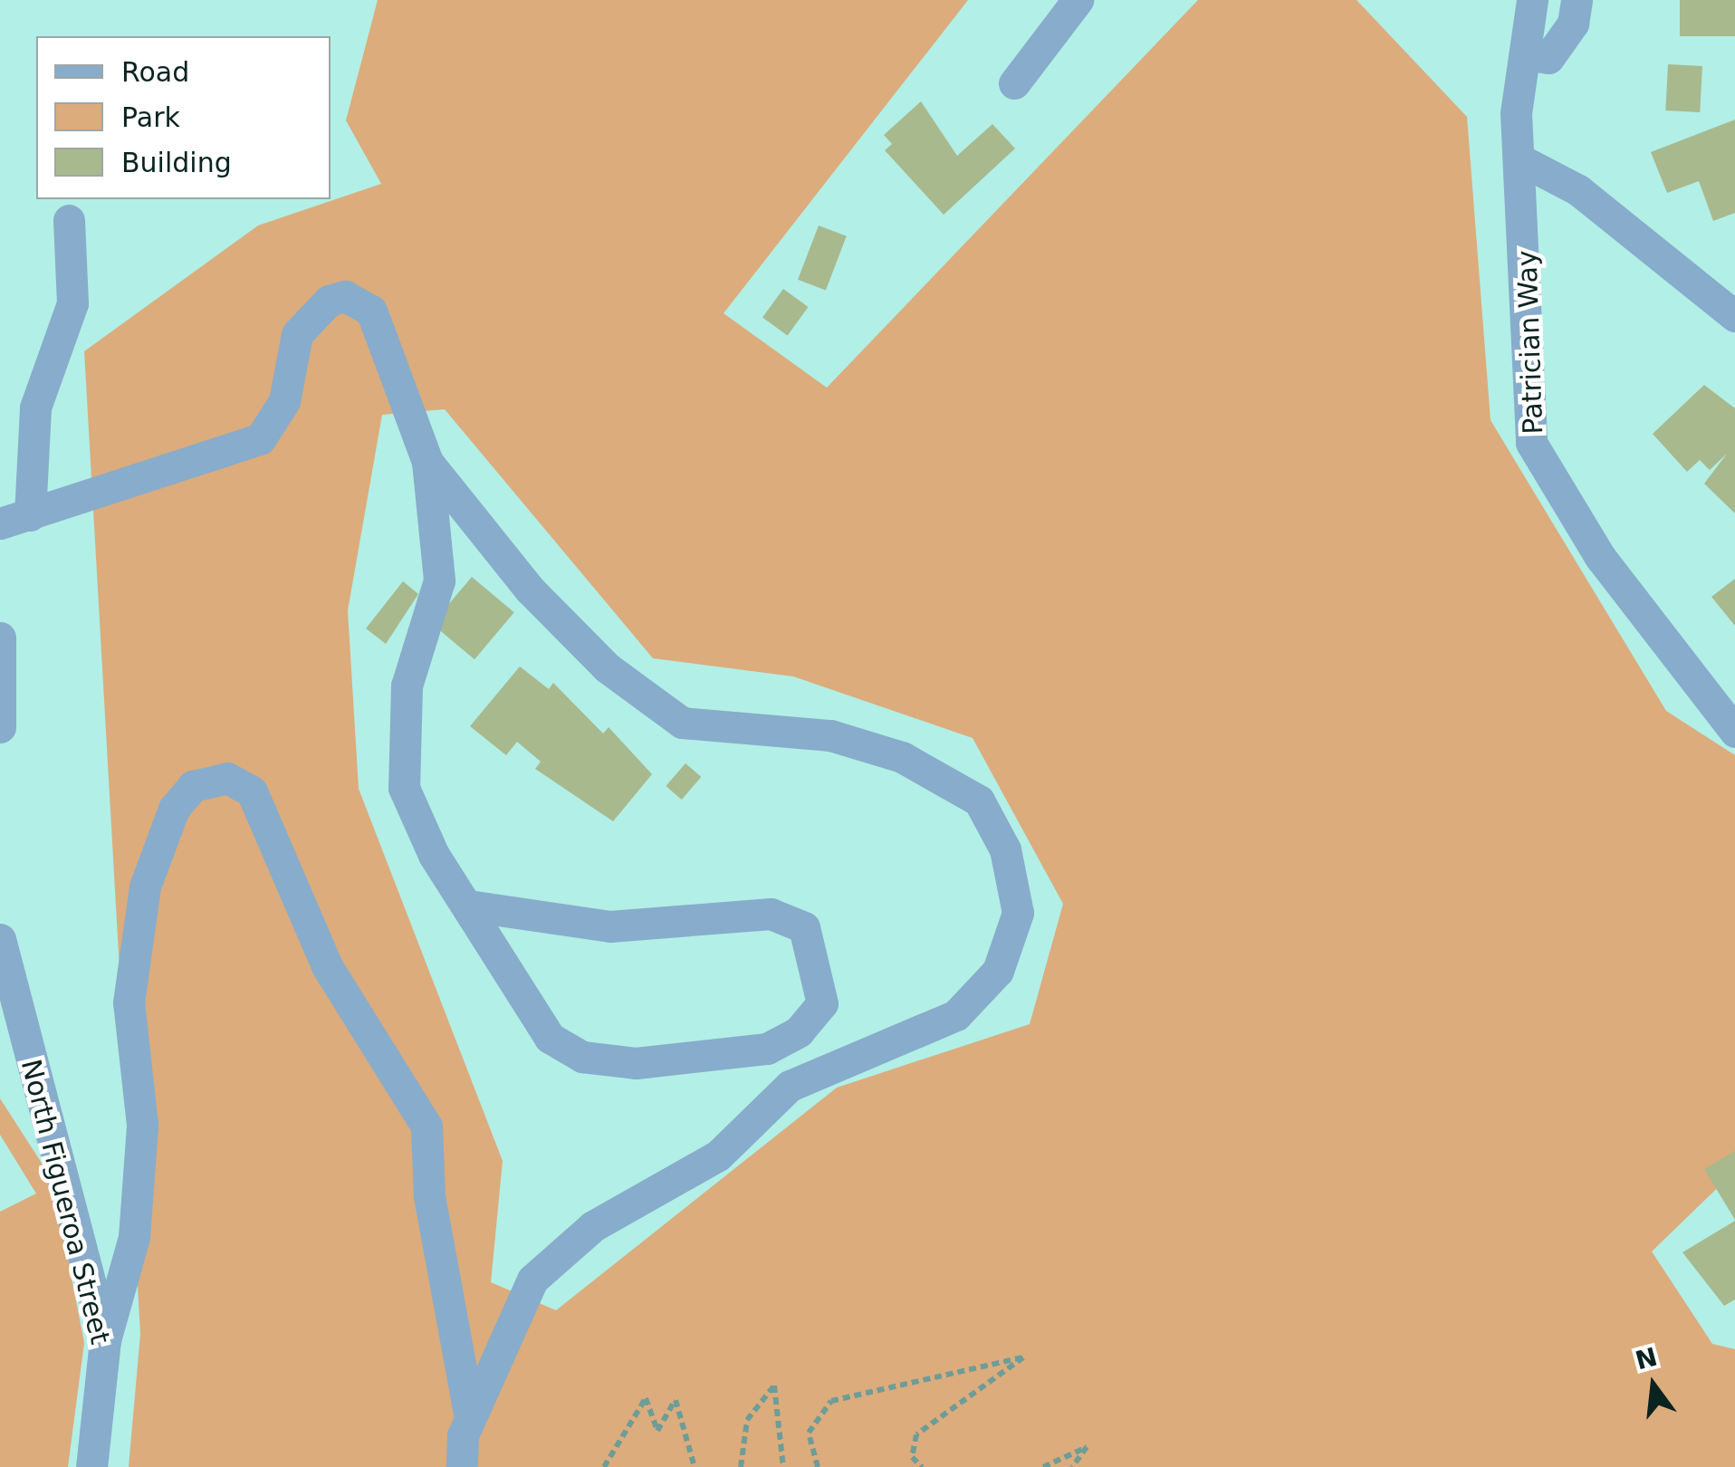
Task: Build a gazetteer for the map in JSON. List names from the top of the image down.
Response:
{
  "streets": {
    "street": ["Patrician Way", "North Figueroa Street"]
  },
  "legend": ["Road", "Park", "Building"],
  "north": "top"
}
